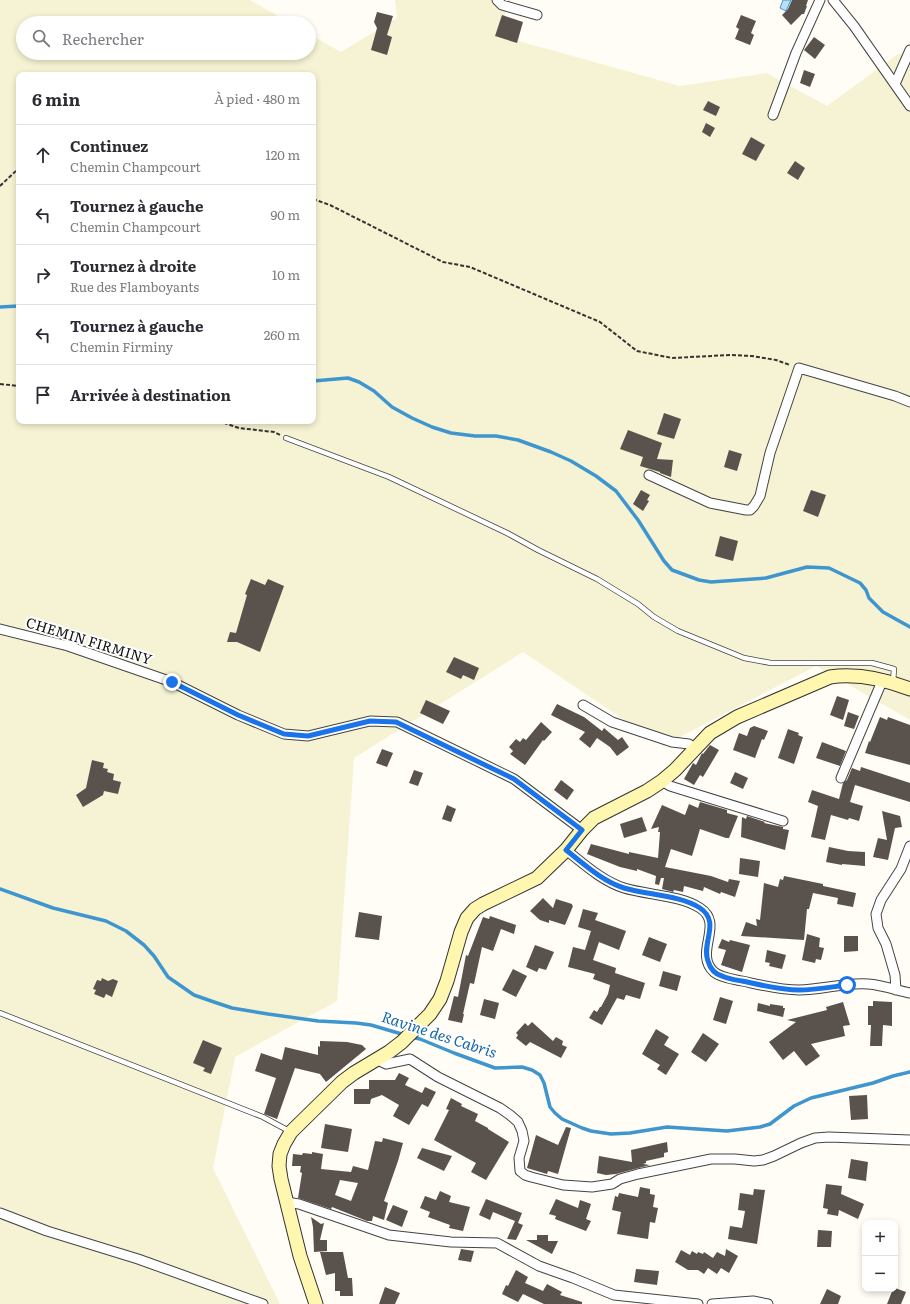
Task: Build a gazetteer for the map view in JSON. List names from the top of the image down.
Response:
{
  "streets": {
    "street": ["CHEMIN FIRMINY"]
  },
  "water": ["Ravine des Cabris"],
  "page": {
    "search": "Rechercher",
    "heading": ["6 min", "À pied · 480 m"],
    "list": [
      ["Continuez", "Chemin Champcourt", "120 m"],
      ["Tournez à gauche", "Chemin Champcourt", "90 m"],
      ["Tournez à droite", "Rue des Flamboyants", "10 m"],
      ["Tournez à gauche", "Chemin Firminy", "260 m"],
      "Arrivée à destination"
    ],
    "map_buttons": ["+", "−"]
  }
}
